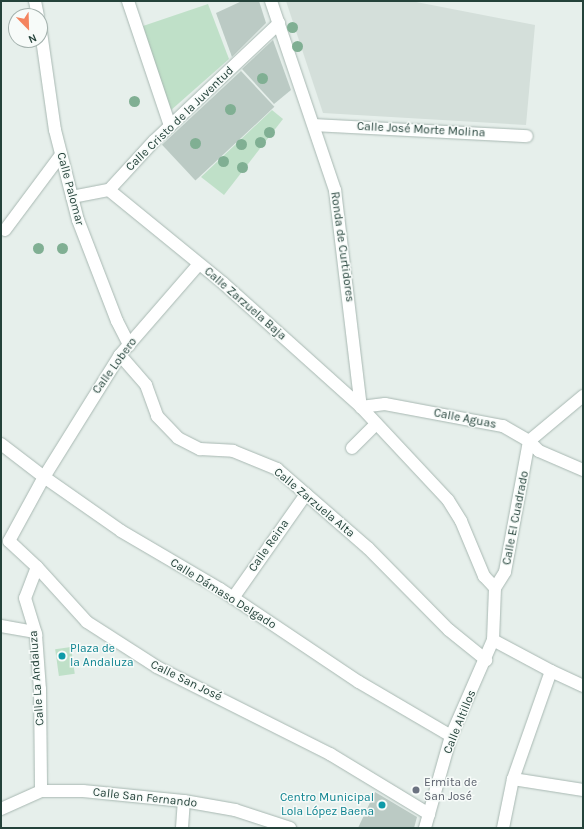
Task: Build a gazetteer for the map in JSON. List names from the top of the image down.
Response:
{
  "streets": {
    "street": [
      "Calle Cristo de la Juventud",
      "Calle José Morte Molina",
      "Calle Palomar",
      "Ronda de Curtidores",
      "Calle Zarzuela Baja",
      "Calle Lobero",
      "Calle Aguas",
      "Calle Zarzuela Alta",
      "Calle El Cuadrado",
      "Calle Reina",
      "Calle Dámaso Delgado",
      "Calle La Andaluza",
      "Calle San José",
      "Calle Altillos",
      "Calle San Fernando"
    ]
  },
  "crossings": [
    ["Calle Cristo de la Juventud", "Ronda de Curtidores"],
    ["Calle Cristo de la Juventud", "Calle Zarzuela Baja"],
    ["Calle José Morte Molina", "Ronda de Curtidores"],
    ["Calle Palomar", "Calle Lobero"],
    ["Ronda de Curtidores", "Calle Zarzuela Baja"],
    ["Ronda de Curtidores", "Calle Aguas"],
    ["Calle Zarzuela Baja", "Calle Lobero"],
    ["Calle Zarzuela Baja", "Calle Aguas"],
    ["Calle Zarzuela Baja", "Calle El Cuadrado"],
    ["Calle Lobero", "Calle Zarzuela Alta"],
    ["Calle Lobero", "Calle Dámaso Delgado"],
    ["Calle Lobero", "Calle San José"],
    ["Calle Aguas", "Calle El Cuadrado"],
    ["Calle Zarzuela Alta", "Calle Reina"],
    ["Calle Zarzuela Alta", "Calle Altillos"],
    ["Calle El Cuadrado", "Calle Altillos"],
    ["Calle Reina", "Calle Dámaso Delgado"],
    ["Calle Dámaso Delgado", "Calle San José"],
    ["Calle Dámaso Delgado", "Calle Altillos"],
    ["Calle La Andaluza", "Calle San José"],
    ["Calle La Andaluza", "Calle San Fernando"],
    ["Calle San José", "Calle Altillos"]
  ],
  "places": ["Plaza de la Andaluza", "Ermita de San José", "Centro Municipal Lola López Baena"],
  "north": "bottom right"
}
